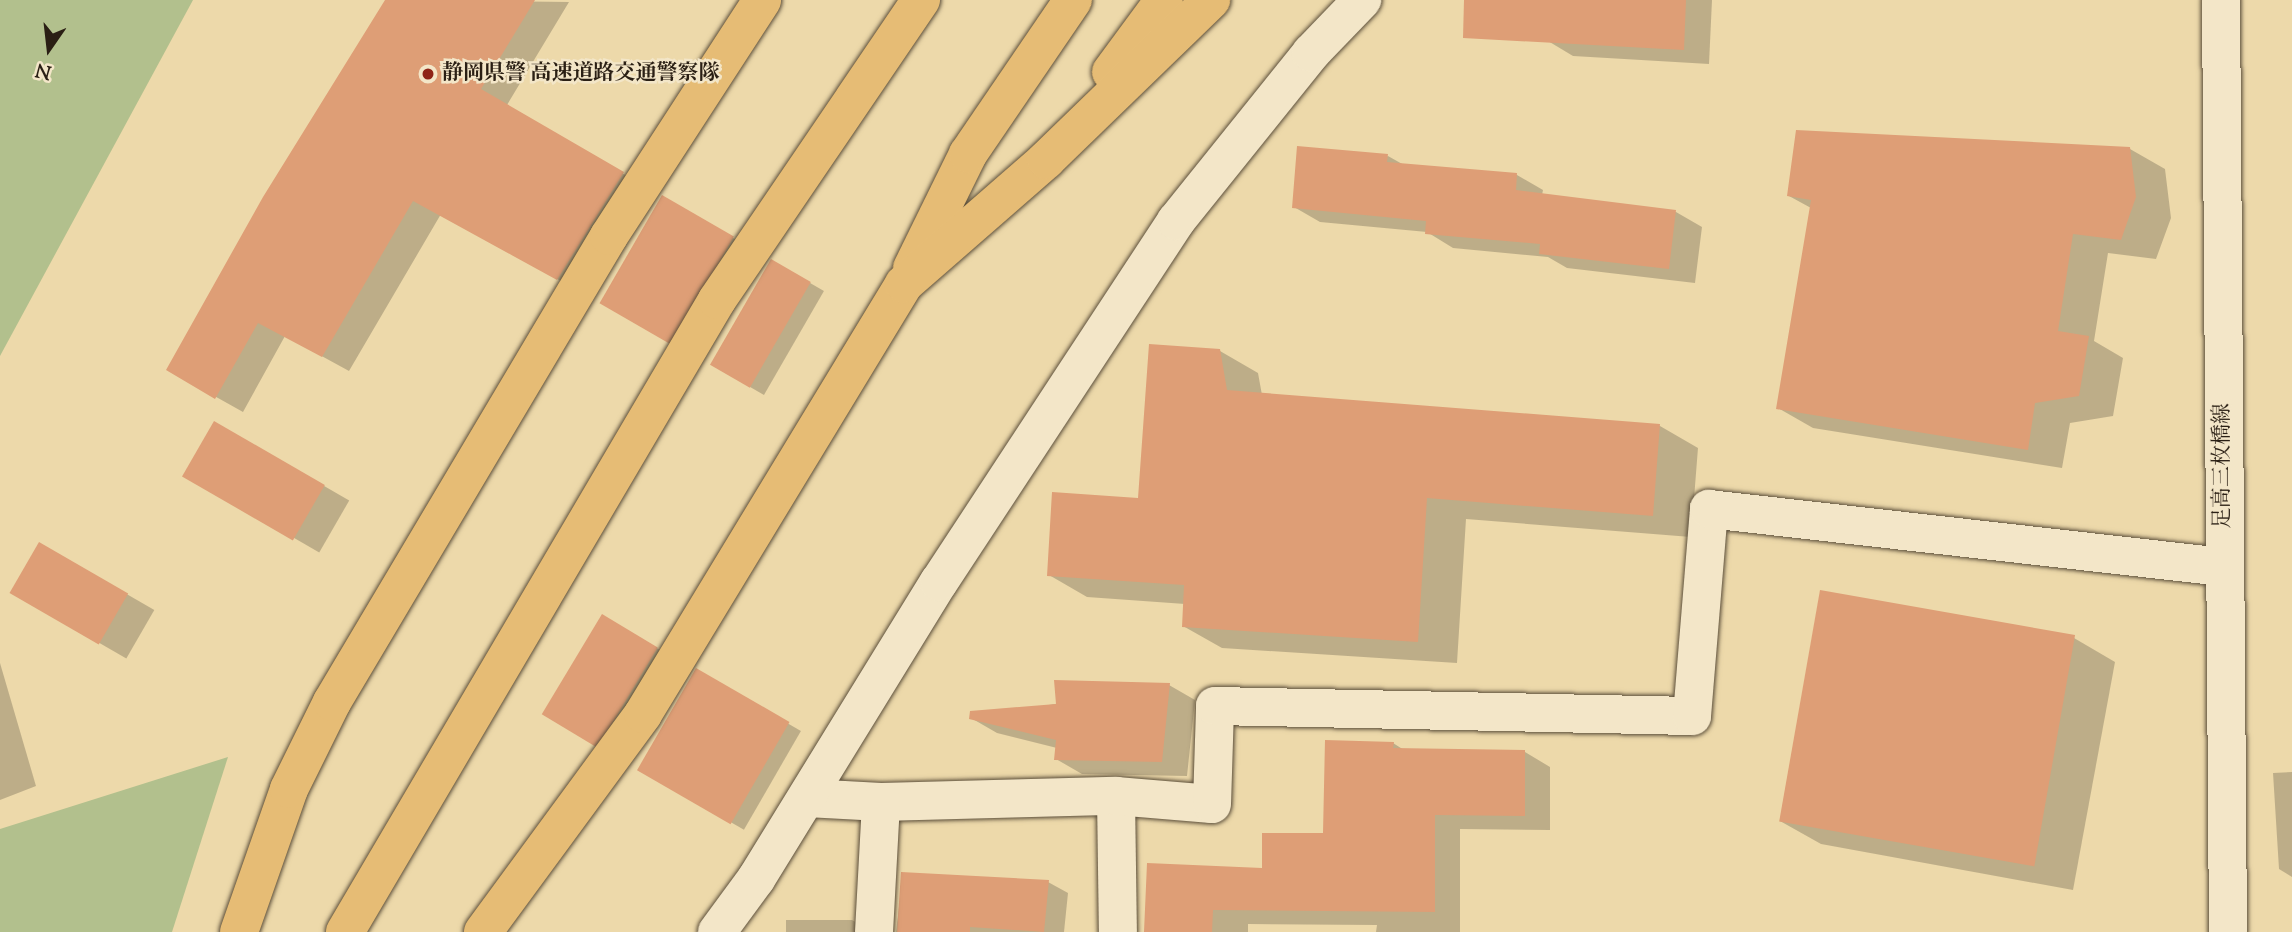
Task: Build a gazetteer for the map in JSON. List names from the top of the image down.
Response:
{
  "streets": {
    "street": ["足高三枚橋線"]
  },
  "places": ["静岡県警 高速道路交通警察隊"],
  "north": "bottom"
}
